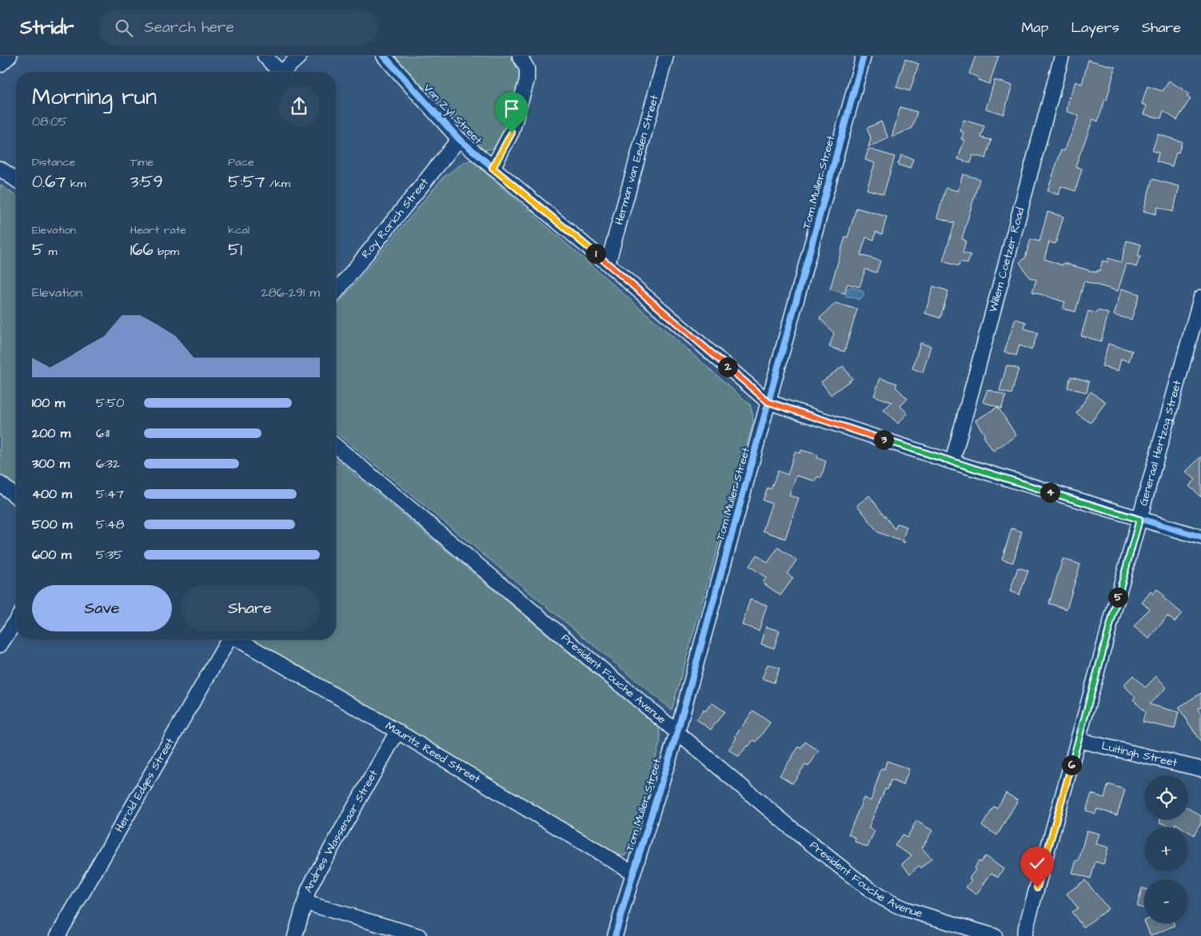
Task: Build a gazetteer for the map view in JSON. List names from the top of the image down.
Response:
{
  "streets": {
    "street": [
      "Van Zyl Street",
      "Herman van Eeden Street",
      "Tom Muller Street",
      "Roy Rorich Street",
      "Willem Coetzer Road",
      "Generaal Hertzog Street",
      "President Fouche Avenue",
      "Mauritz Reed Street",
      "Luitingh Street",
      "Herold Edges Street",
      "Andries Wassenaar Street"
    ]
  },
  "crossings": [
    ["Van Zyl Street", "Herman van Eeden Street"],
    ["Van Zyl Street", "Tom Muller Street"],
    ["Van Zyl Street", "Roy Rorich Street"],
    ["Van Zyl Street", "Willem Coetzer Road"],
    ["Van Zyl Street", "Generaal Hertzog Street"],
    ["Tom Muller Street", "President Fouche Avenue"],
    ["Tom Muller Street", "Mauritz Reed Street"],
    ["Generaal Hertzog Street", "Luitingh Street"],
    ["Mauritz Reed Street", "Andries Wassenaar Street"]
  ],
  "page": {
    "header": "Stridr",
    "search": "Search here",
    "nav": ["Map", "Layers", "Share"],
    "heading": ["Morning run", "08:05"],
    "stats": [
      ["Distance", "0.67 km"],
      ["Time", "3:59"],
      ["Pace", "5:57 /km"],
      ["Elevation", "5 m"],
      ["Heart rate", "166 bpm"],
      ["kcal", "51"]
    ],
    "pins": [
      "1",
      "2",
      "3",
      "4",
      "5",
      "6"
    ],
    "chart": ["Elevation", "286–291 m"],
    "list": [
      {
        "name": "100 m",
        "note": "5:50"
      },
      {
        "name": "200 m",
        "note": "6:11"
      },
      {
        "name": "300 m",
        "note": "6:32"
      },
      {
        "name": "400 m",
        "note": "5:47"
      },
      {
        "name": "500 m",
        "note": "5:48"
      },
      {
        "name": "600 m",
        "note": "5:35"
      }
    ],
    "buttons": ["Save", "Share"],
    "map_buttons": ["+", "−"]
  }
}
